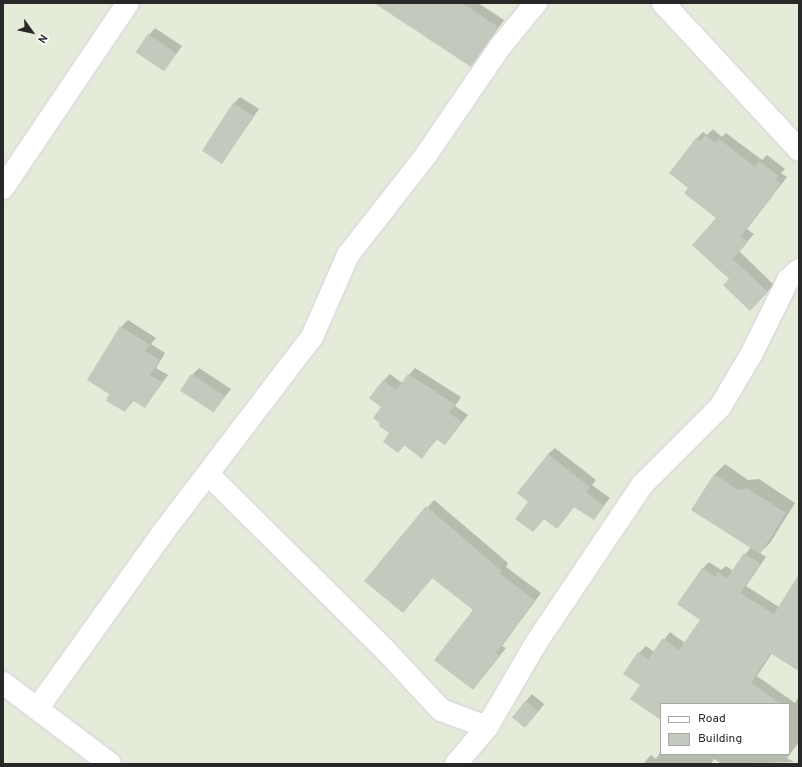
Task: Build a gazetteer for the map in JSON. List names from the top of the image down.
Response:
{
  "legend": ["Road", "Building"],
  "north": "bottom right"
}
